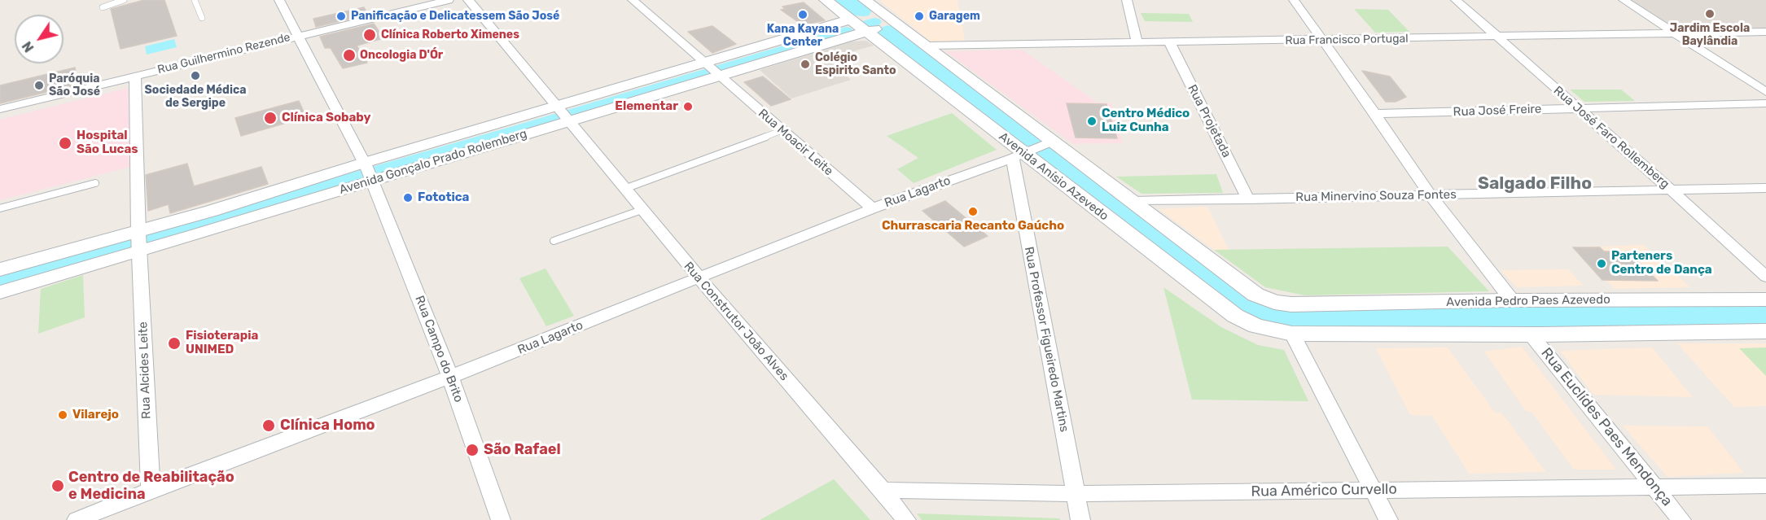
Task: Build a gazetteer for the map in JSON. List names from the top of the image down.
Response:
{
  "streets": {
    "street": [
      "Rua Francisco Portugal",
      "Rua Guilhermino Rezende",
      "Rua José Freire",
      "Rua Projetada",
      "Rua José Faro Rollemberg",
      "Rua Moacir Leite",
      "Avenida Gonçalo Prado Rolemberg",
      "Avenida Anísio Azevedo",
      "Rua Lagarto",
      "Rua Minervino Souza Fontes",
      "Avenida Pedro Paes Azevedo",
      "Rua Construtor João Alves",
      "Rua Professor Figueiredo Martins",
      "Rua Campo do Brito",
      "Rua Alcides Leite",
      "Rua Euclídes Paes Mendonça",
      "Rua Américo Curvello"
    ]
  },
  "crossings": [
    ["Rua Francisco Portugal", "Rua Projetada"],
    ["Rua Francisco Portugal", "Rua José Faro Rollemberg"],
    ["Rua Francisco Portugal", "Avenida Anísio Azevedo"],
    ["Rua Guilhermino Rezende", "Rua Campo do Brito"],
    ["Rua Guilhermino Rezende", "Rua Alcides Leite"],
    ["Rua José Freire", "Rua José Faro Rollemberg"],
    ["Rua Projetada", "Rua Minervino Souza Fontes"],
    ["Rua José Faro Rollemberg", "Rua Minervino Souza Fontes"],
    ["Rua Moacir Leite", "Avenida Gonçalo Prado Rolemberg"],
    ["Rua Moacir Leite", "Rua Lagarto"],
    ["Avenida Gonçalo Prado Rolemberg", "Avenida Anísio Azevedo"],
    ["Avenida Gonçalo Prado Rolemberg", "Rua Construtor João Alves"],
    ["Avenida Gonçalo Prado Rolemberg", "Rua Campo do Brito"],
    ["Avenida Gonçalo Prado Rolemberg", "Rua Alcides Leite"],
    ["Avenida Anísio Azevedo", "Rua Lagarto"],
    ["Avenida Anísio Azevedo", "Rua Minervino Souza Fontes"],
    ["Avenida Anísio Azevedo", "Avenida Pedro Paes Azevedo"],
    ["Avenida Anísio Azevedo", "Rua Professor Figueiredo Martins"],
    ["Rua Lagarto", "Rua Construtor João Alves"],
    ["Rua Lagarto", "Rua Professor Figueiredo Martins"],
    ["Rua Lagarto", "Rua Campo do Brito"],
    ["Rua Lagarto", "Rua Alcides Leite"],
    ["Rua Construtor João Alves", "Rua Américo Curvello"],
    ["Rua Professor Figueiredo Martins", "Rua Américo Curvello"],
    ["Rua Euclídes Paes Mendonça", "Rua Américo Curvello"]
  ],
  "districts": ["Salgado Filho"],
  "places": [
    "Jardim Escola Baylândia",
    "Kana Kayana Center",
    "Panificação e Delicatessem São José",
    "Garagem",
    "Clínica Roberto Ximenes",
    "Oncologia D'Ór",
    "Colégio Espirito Santo",
    "Sociedade Médica de Sergipe",
    "Paróquia São José",
    "Elementar",
    "Clínica Sobaby",
    "Centro Médico Luiz Cunha",
    "Hospital São Lucas",
    "Fototica",
    "Churrascaria Recanto Gaúcho",
    "Parteners Centro de Dança",
    "Fisioterapia UNIMED",
    "Vilarejo",
    "Clínica Homo",
    "São Rafael",
    "Centro de Reabilitação e Medicina"
  ],
  "north": "bottom left"
}
